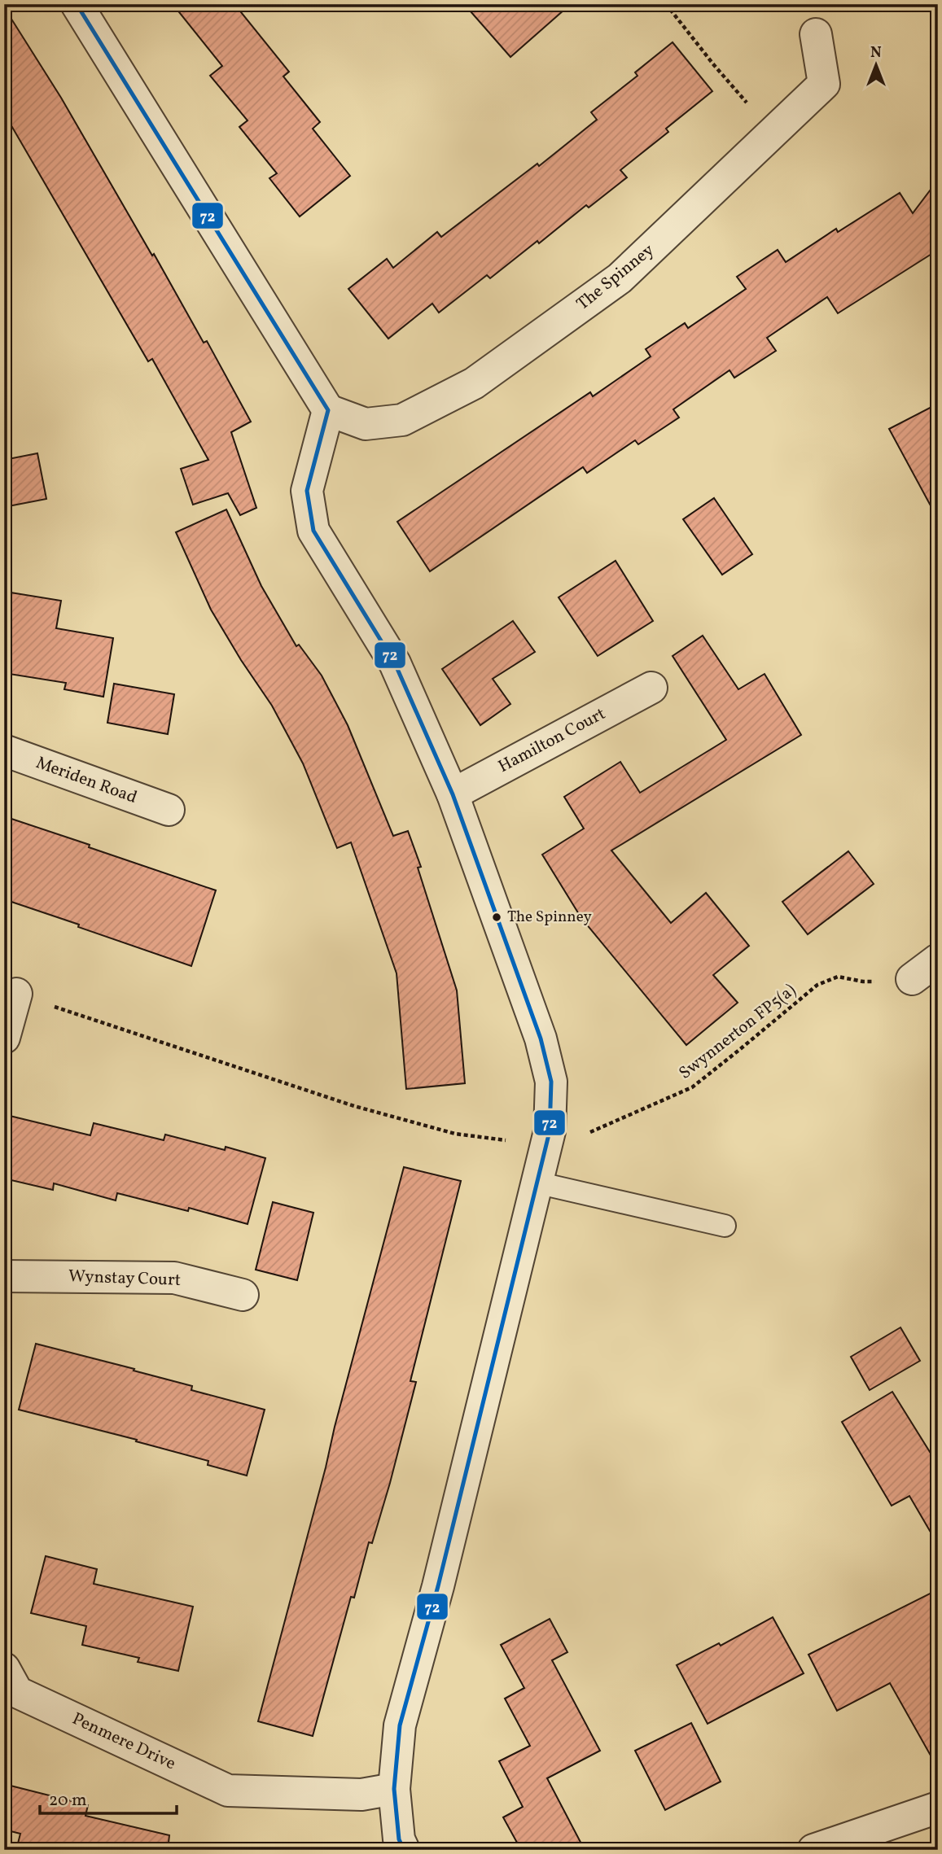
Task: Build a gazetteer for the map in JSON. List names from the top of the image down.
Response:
{
  "streets": {
    "street": [
      "The Spinney",
      "Hamilton Court",
      "Meriden Road",
      "Wynstay Court",
      "Penmere Drive"
    ],
    "path": ["Swynnerton FP5(a)"]
  },
  "places": ["The Spinney"],
  "lines": ["transit line 72"],
  "scale_bar": "20 m",
  "north": "top"
}
